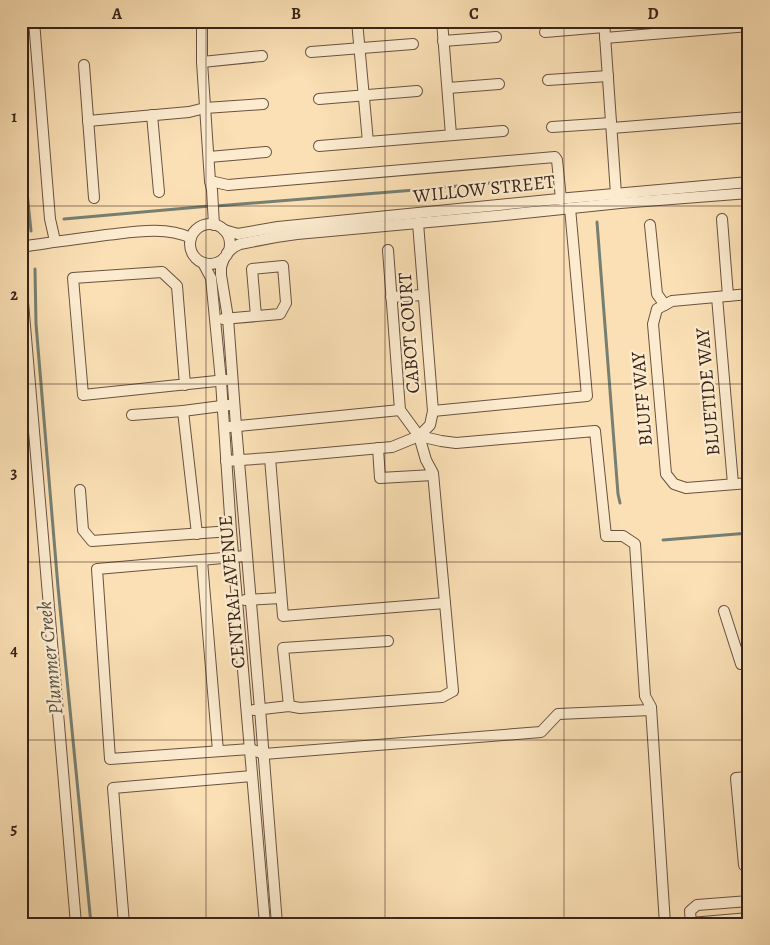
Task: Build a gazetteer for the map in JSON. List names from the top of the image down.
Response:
{
  "streets": {
    "street": [
      "WILLOW STREET",
      "CABOT COURT",
      "BLUETIDE WAY",
      "BLUFF WAY",
      "CENTRAL AVENUE"
    ]
  },
  "crossings": [
    ["WILLOW STREET", "CABOT COURT"],
    ["WILLOW STREET", "CENTRAL AVENUE"],
    ["BLUETIDE WAY", "BLUFF WAY"]
  ],
  "water": ["Plummer Creek"],
  "grid": {
    "columns": [
      "A",
      "B",
      "C",
      "D"
    ],
    "rows": [
      "1",
      "2",
      "3",
      "4",
      "5"
    ]
  }
}
